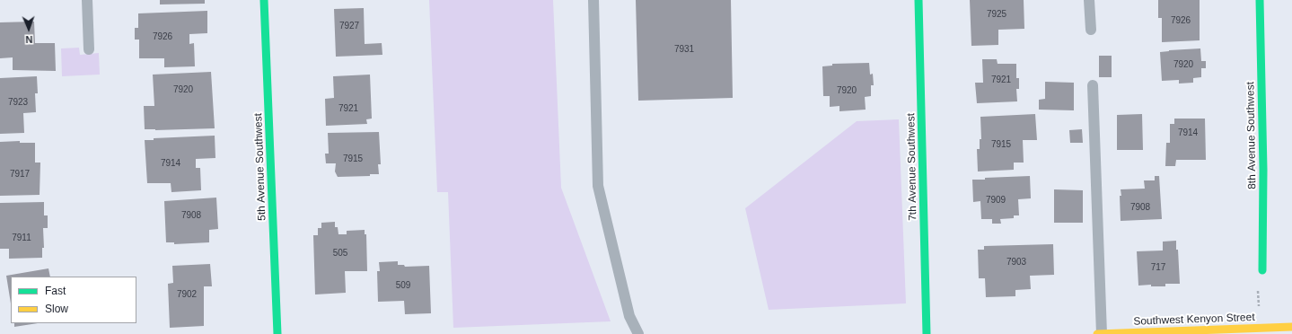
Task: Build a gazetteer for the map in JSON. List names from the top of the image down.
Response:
{
  "streets": {
    "street": [
      "8th Avenue Southwest",
      "5th Avenue Southwest",
      "7th Avenue Southwest",
      "Southwest Kenyon Street"
    ]
  },
  "house_numbers": [
    "7925",
    "7926",
    "7927",
    "7926",
    "7931",
    "7920",
    "7921",
    "7920",
    "7920",
    "7923",
    "7921",
    "7914",
    "7915",
    "7915",
    "7914",
    "7917",
    "7909",
    "7908",
    "7908",
    "7911",
    "505",
    "7903",
    "717",
    "509",
    "7902"
  ],
  "legend": ["Fast", "Slow"],
  "north": "bottom"
}
